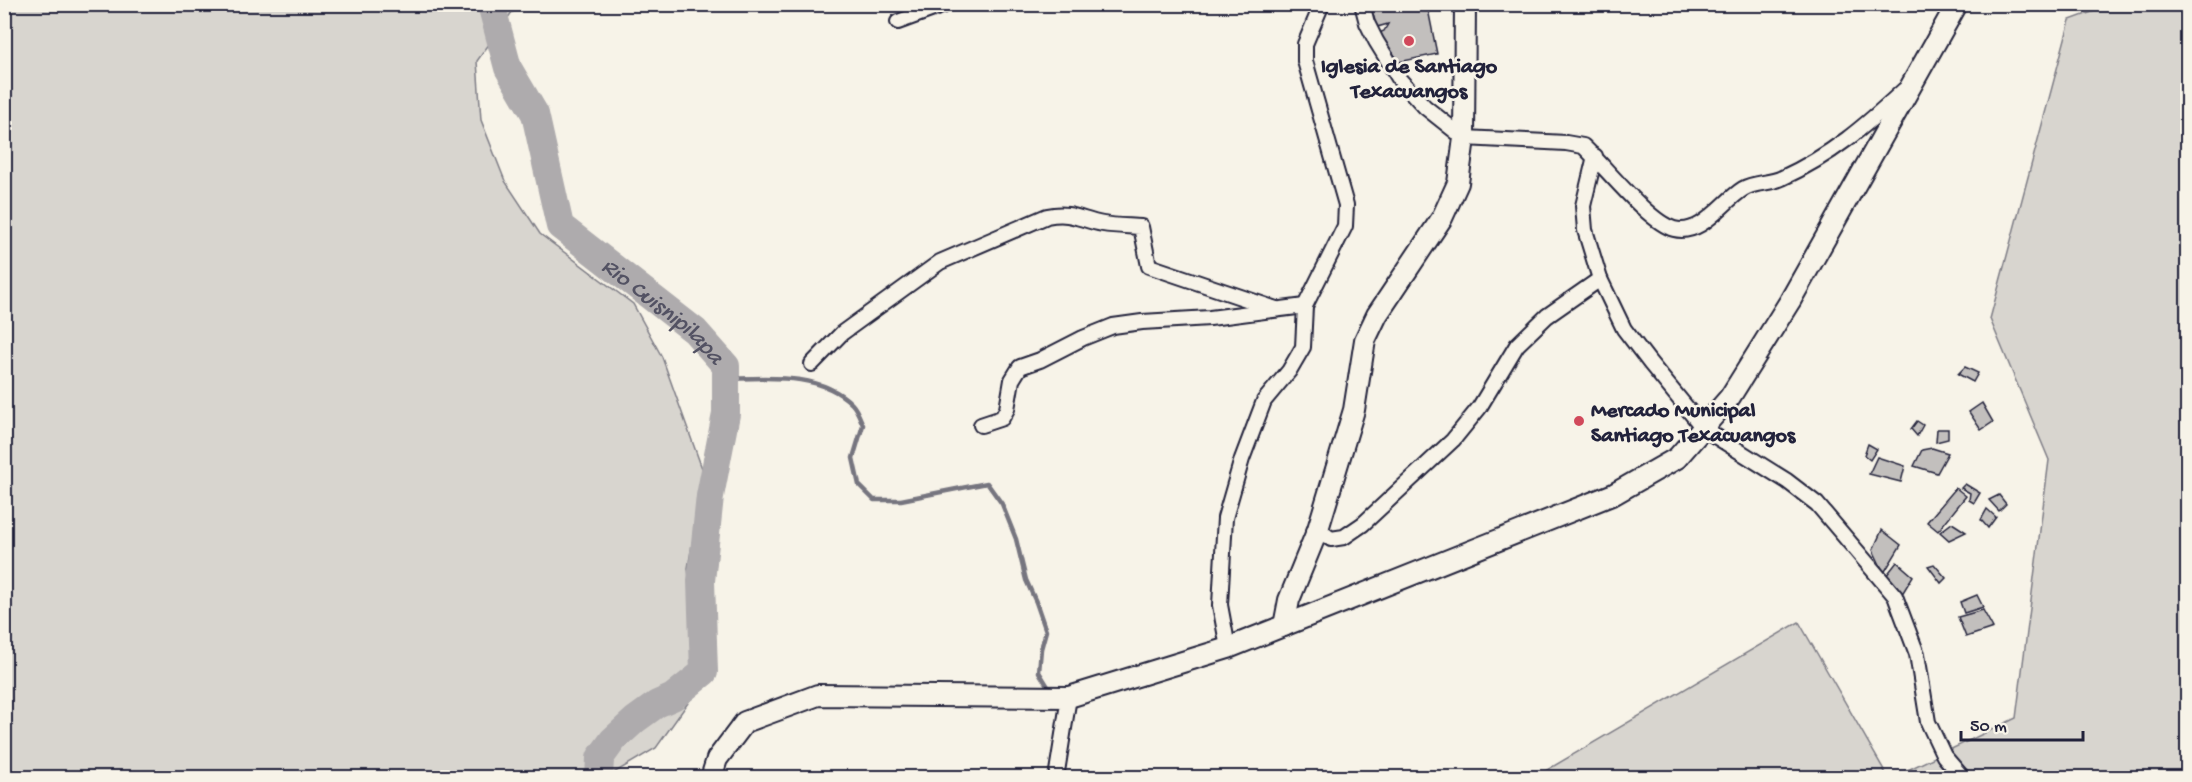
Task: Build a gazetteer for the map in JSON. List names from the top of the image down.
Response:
{
  "water": ["Rio Cuisnipilapa"],
  "places": ["Iglesia de Santiago Texacuangos", "Mercado Municipal Santiago Texacuangos"],
  "scale_bar": "50 m"
}
